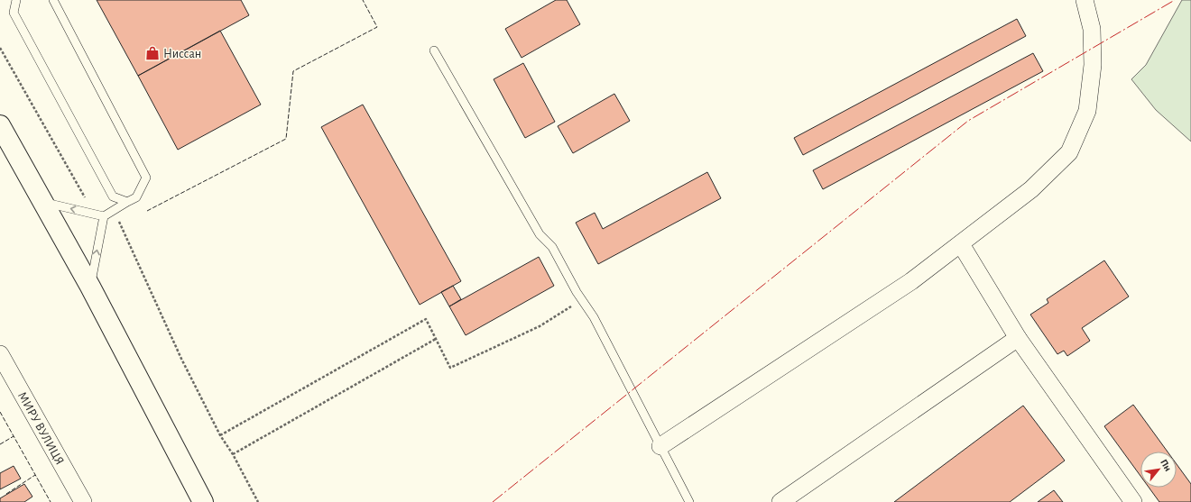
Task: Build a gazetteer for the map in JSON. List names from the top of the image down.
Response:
{
  "streets": {
    "street": ["МИРУ ВУЛИЦЯ"]
  },
  "places": {
    "shop": ["Ниссан"]
  },
  "north": "top right"
}
